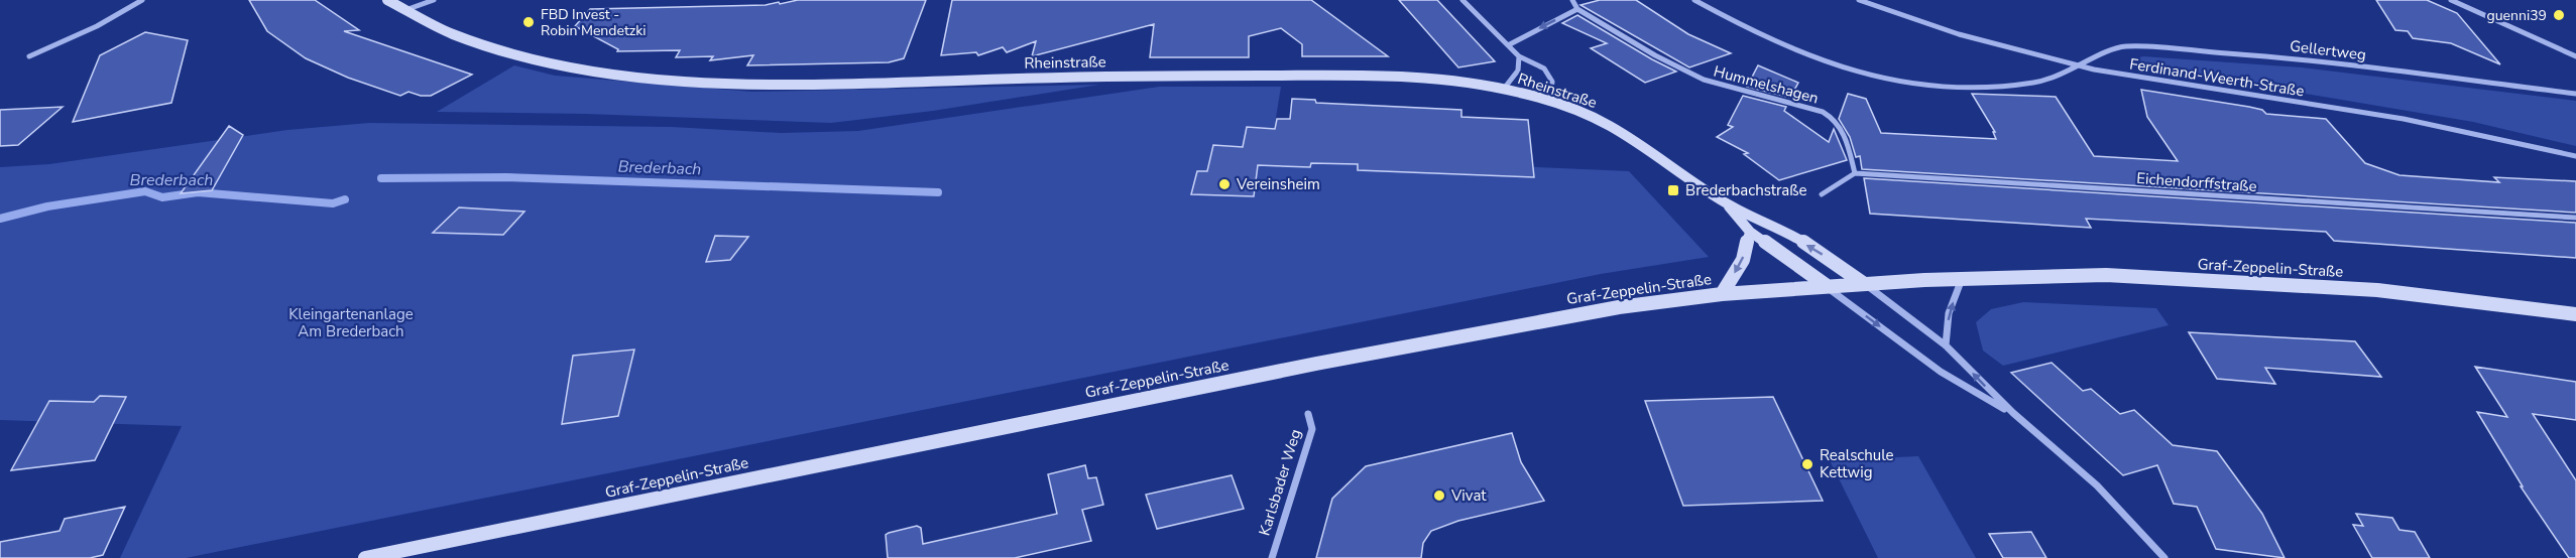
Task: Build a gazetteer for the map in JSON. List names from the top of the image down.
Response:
{
  "streets": {
    "street": [
      "Gellertweg",
      "Rheinstraße",
      "Ferdinand-Weerth-Straße",
      "Hummelshagen",
      "Eichendorffstraße",
      "Graf-Zeppelin-Straße",
      "Karlsbader Weg"
    ]
  },
  "crossings": [
    ["Gellertweg", "Ferdinand-Weerth-Straße"],
    ["Rheinstraße", "Graf-Zeppelin-Straße"],
    ["Hummelshagen", "Eichendorffstraße"]
  ],
  "water": ["Brederbach"],
  "parks": ["Kleingartenanlage Am Brederbach"],
  "places": {
    "other": [
      "guenni39",
      "FBD Invest - Robin Mendetzki",
      "Vereinsheim",
      "Realschule Kettwig",
      "Vivat"
    ],
    "transit": ["Brederbachstraße"]
  }
}
